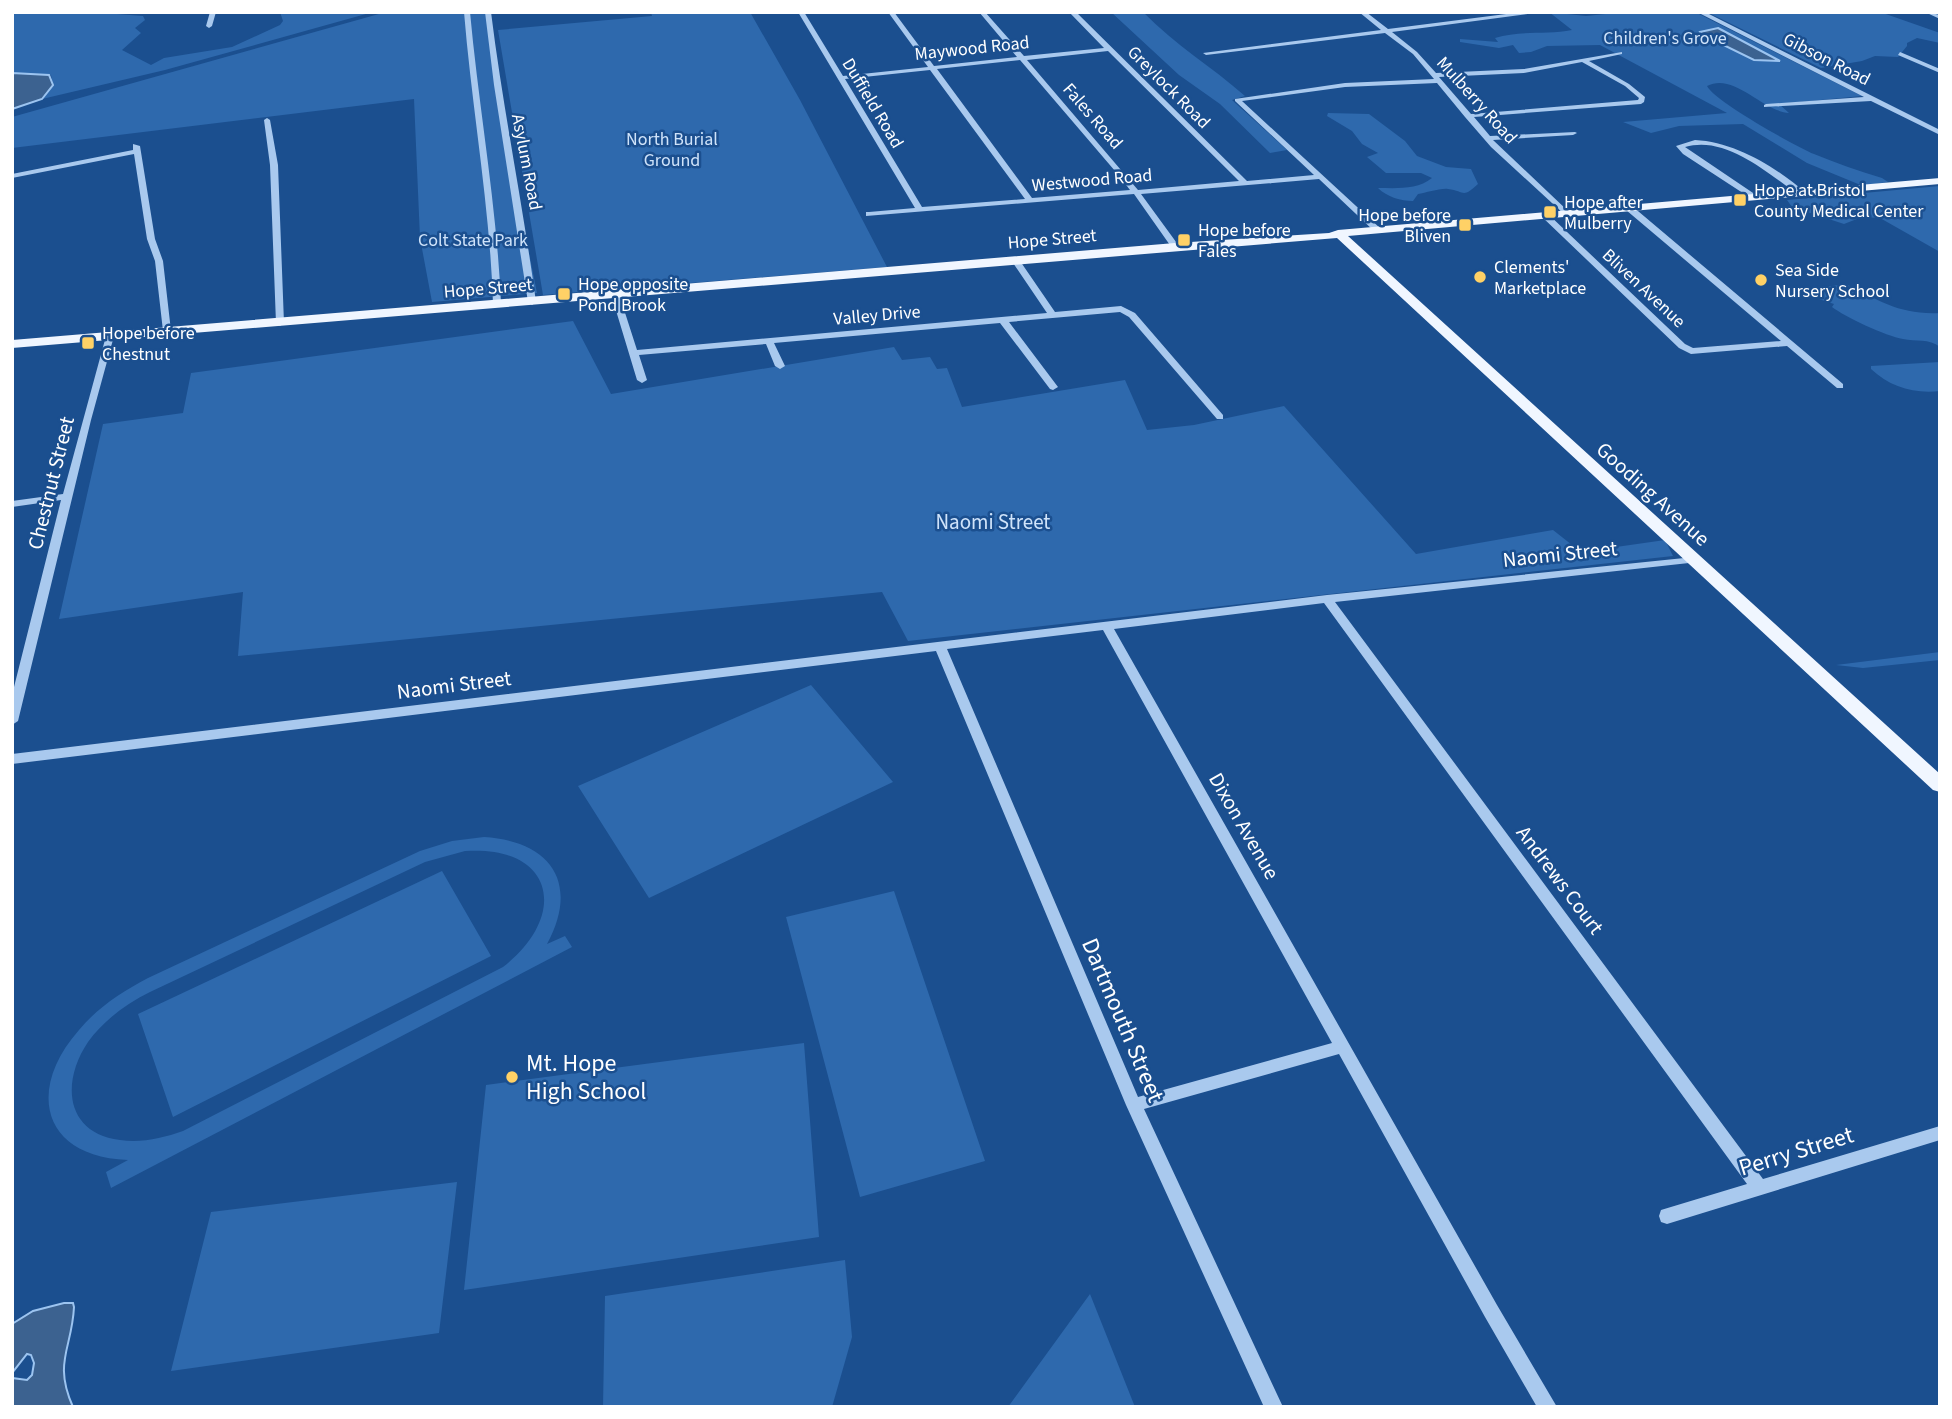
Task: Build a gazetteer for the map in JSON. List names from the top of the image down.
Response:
{
  "streets": {
    "main road": ["Hope Street", "Gooding Avenue"],
    "street": [
      "Maywood Road",
      "Gibson Road",
      "Greylock Road",
      "Mulberry Road",
      "Duffield Road",
      "Fales Road",
      "Asylum Road",
      "Westwood Road",
      "Bliven Avenue",
      "Valley Drive",
      "Chestnut Street",
      "Naomi Street",
      "Dixon Avenue",
      "Andrews Court",
      "Dartmouth Street",
      "Perry Street"
    ]
  },
  "crossings": [
    ["Maywood Road", "Greylock Road"],
    ["Maywood Road", "Duffield Road"],
    ["Maywood Road", "Fales Road"],
    ["Greylock Road", "Westwood Road"],
    ["Mulberry Road", "Hope Street"],
    ["Duffield Road", "Westwood Road"],
    ["Fales Road", "Westwood Road"],
    ["Fales Road", "Hope Street"],
    ["Asylum Road", "Hope Street"],
    ["Hope Street", "Bliven Avenue"],
    ["Hope Street", "Chestnut Street"],
    ["Hope Street", "Gooding Avenue"],
    ["Gooding Avenue", "Naomi Street"],
    ["Naomi Street", "Dixon Avenue"],
    ["Naomi Street", "Andrews Court"],
    ["Naomi Street", "Dartmouth Street"],
    ["Andrews Court", "Perry Street"]
  ],
  "parks": [
    "Children's Grove",
    "North Burial Ground",
    "Colt State Park",
    "Naomi Street"
  ],
  "places": {
    "transit": [
      "Hope at Bristol County Medical Center",
      "Hope after Mulberry",
      "Hope before Bliven",
      "Hope before Fales",
      "Hope opposite Pond Brook",
      "Hope before Chestnut"
    ],
    "other": ["Clements' Marketplace", "Sea Side Nursery School", "Mt. Hope High School"]
  }
}
